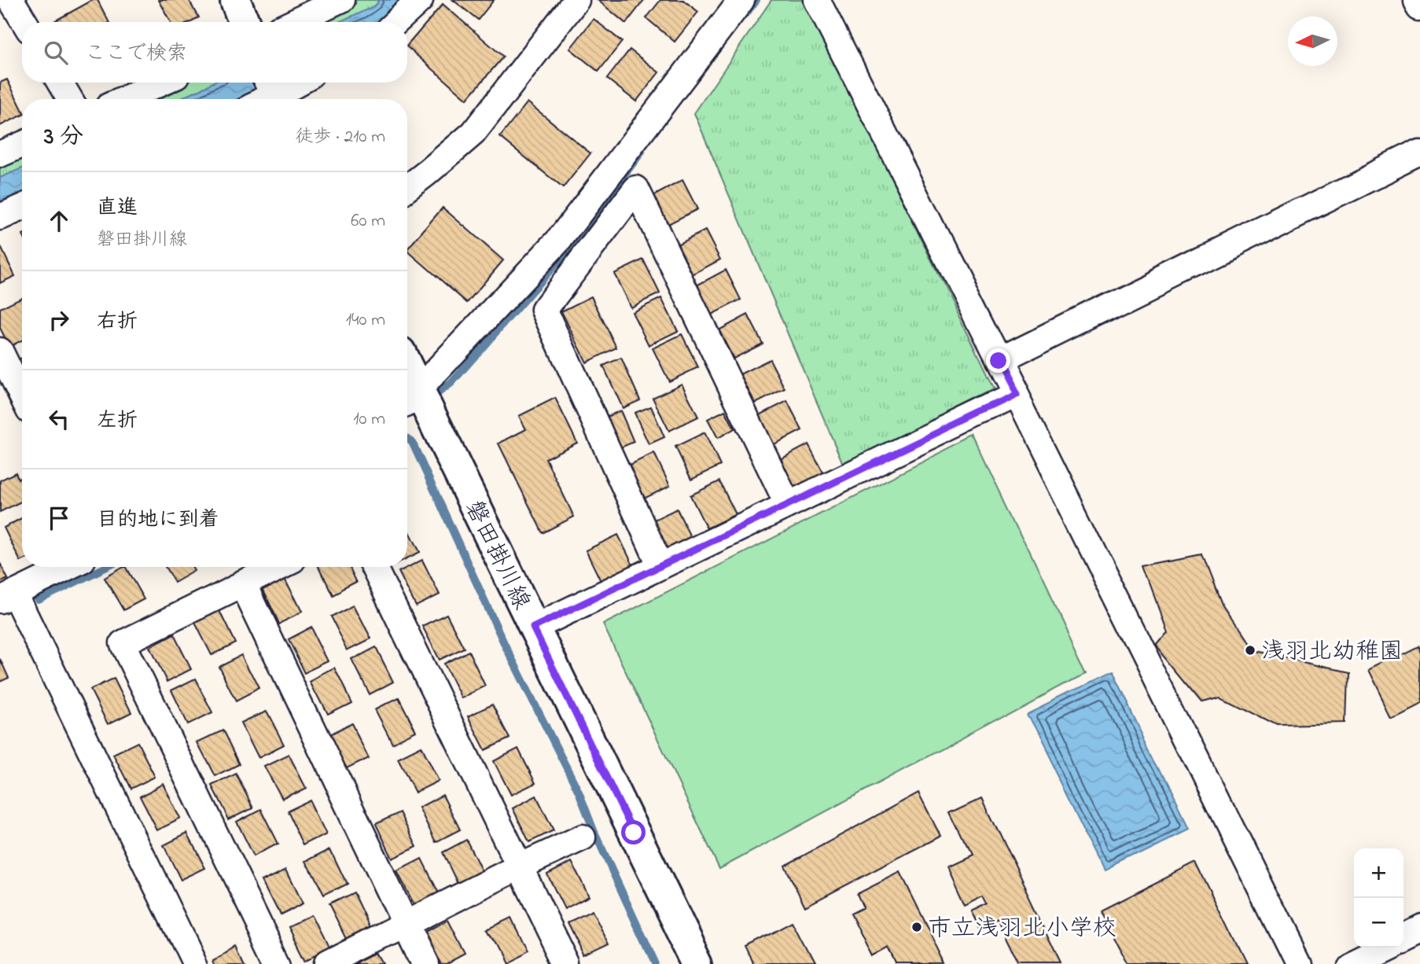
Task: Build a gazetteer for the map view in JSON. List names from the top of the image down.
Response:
{
  "streets": {
    "main road": ["磐田掛川線"]
  },
  "places": ["浅羽北幼稚園", "市立浅羽北小学校"],
  "north": "left",
  "page": {
    "search": "ここで検索",
    "heading": ["3 分", "徒歩 · 210 m"],
    "list": [
      ["直進", "磐田掛川線", "60 m"],
      ["右折", "140 m"],
      ["左折", "10 m"],
      "目的地に到着"
    ],
    "map_buttons": ["+", "−"]
  }
}
